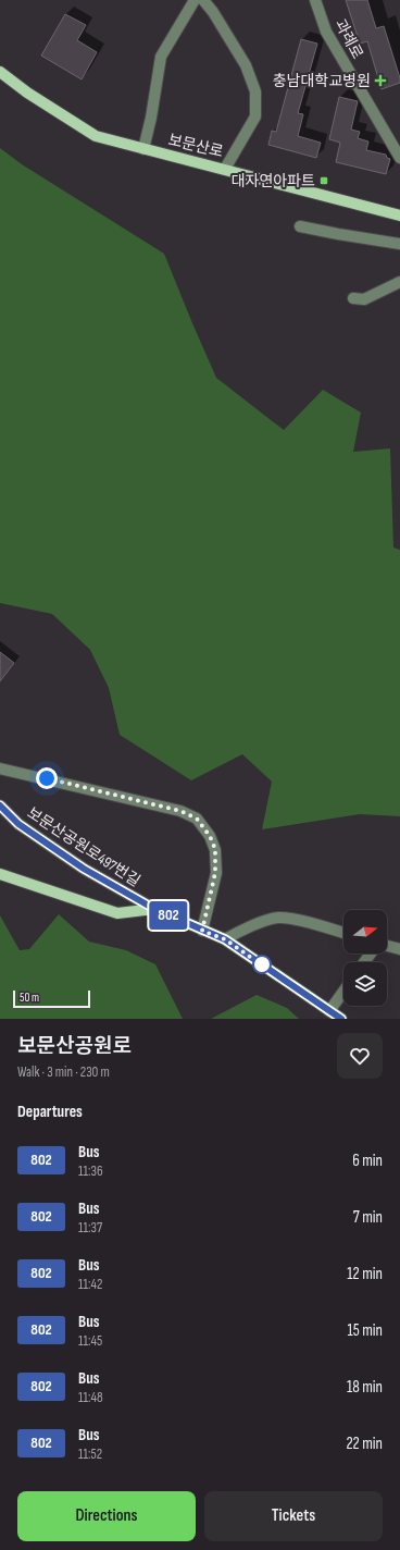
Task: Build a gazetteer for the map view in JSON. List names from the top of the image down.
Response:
{
  "streets": {
    "main road": ["보문산로"],
    "street": ["과례로", "보문산공원로497번길"]
  },
  "places": {
    "health": ["충남대학교병원"],
    "transit": ["대자연아파트"]
  },
  "lines": ["bus line 802"],
  "scale_bar": "50 m",
  "north": "right",
  "page": {
    "on_map": "802",
    "scale": "50 m",
    "heading": [
      ["보문산공원로", "Walk · 3 min · 230 m"],
      "Departures"
    ],
    "list": [
      {
        "mark": "802",
        "name": "Bus",
        "note": "11:36",
        "value": "6 min"
      },
      {
        "mark": "802",
        "name": "Bus",
        "note": "11:37",
        "value": "7 min"
      },
      {
        "mark": "802",
        "name": "Bus",
        "note": "11:42",
        "value": "12 min"
      },
      {
        "mark": "802",
        "name": "Bus",
        "note": "11:45",
        "value": "15 min"
      },
      {
        "mark": "802",
        "name": "Bus",
        "note": "11:48",
        "value": "18 min"
      },
      {
        "mark": "802",
        "name": "Bus",
        "note": "11:52",
        "value": "22 min"
      }
    ],
    "buttons": ["Directions", "Tickets"]
  }
}
